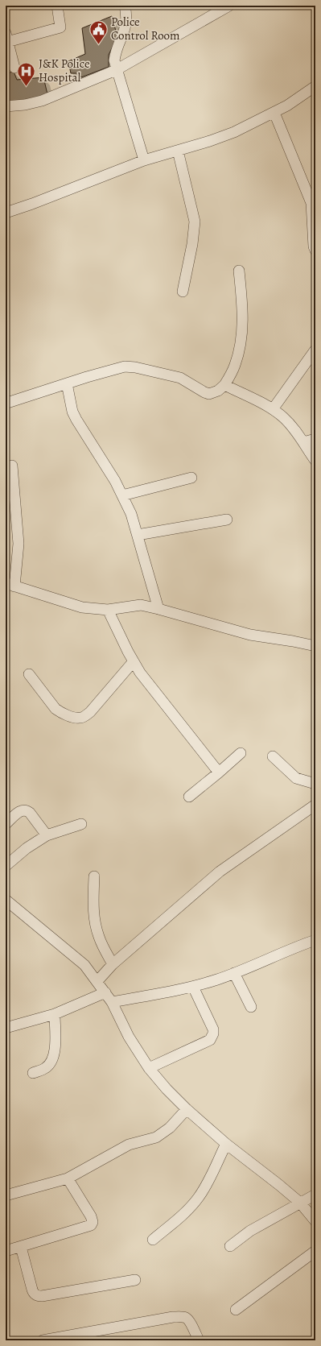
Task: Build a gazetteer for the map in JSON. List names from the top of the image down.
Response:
{
  "places": {
    "public building": ["Police Control Room"],
    "hospital": ["J&K Police Hospital"]
  }
}
